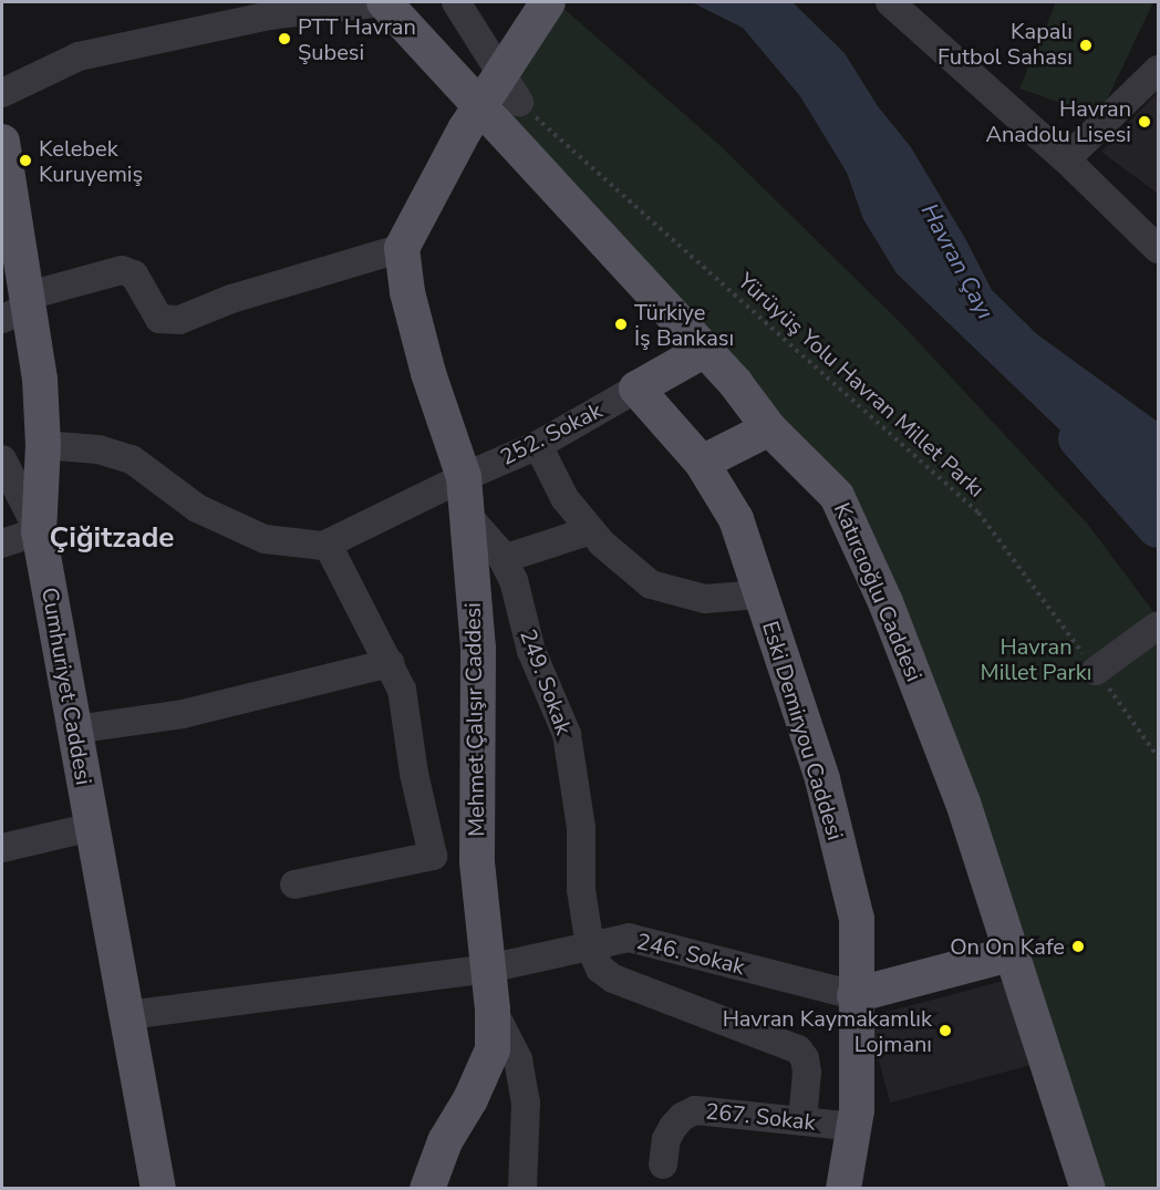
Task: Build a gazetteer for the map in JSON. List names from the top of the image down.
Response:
{
  "streets": {
    "main road": [
      "Katırcıoğlu Caddesi",
      "Cumhuriyet Caddesi",
      "Mehmet Çalışır Caddesi",
      "Eski Demiryou Caddesi"
    ],
    "street": [
      "252. Sokak",
      "249. Sokak",
      "246. Sokak",
      "267. Sokak"
    ],
    "path": ["Yürüyüş Yolu Havran Millet Parkı"]
  },
  "crossings": [
    ["252. Sokak", "Mehmet Çalışır Caddesi"],
    ["252. Sokak", "Eski Demiryou Caddesi"],
    ["249. Sokak", "Mehmet Çalışır Caddesi"],
    ["249. Sokak", "246. Sokak"],
    ["Cumhuriyet Caddesi", "246. Sokak"],
    ["Mehmet Çalışır Caddesi", "246. Sokak"],
    ["Eski Demiryou Caddesi", "246. Sokak"],
    ["Eski Demiryou Caddesi", "267. Sokak"]
  ],
  "districts": ["Çiğitzade"],
  "water": ["Havran Çayı"],
  "parks": ["Havran Millet Parkı"],
  "places": [
    "PTT Havran Şubesi",
    "Kapalı Futbol Sahası",
    "Havran Anadolu Lisesi",
    "Kelebek Kuruyemiş",
    "Türkiye İş Bankası",
    "On On Kafe",
    "Havran Kaymakamlık Lojmanı"
  ]
}
